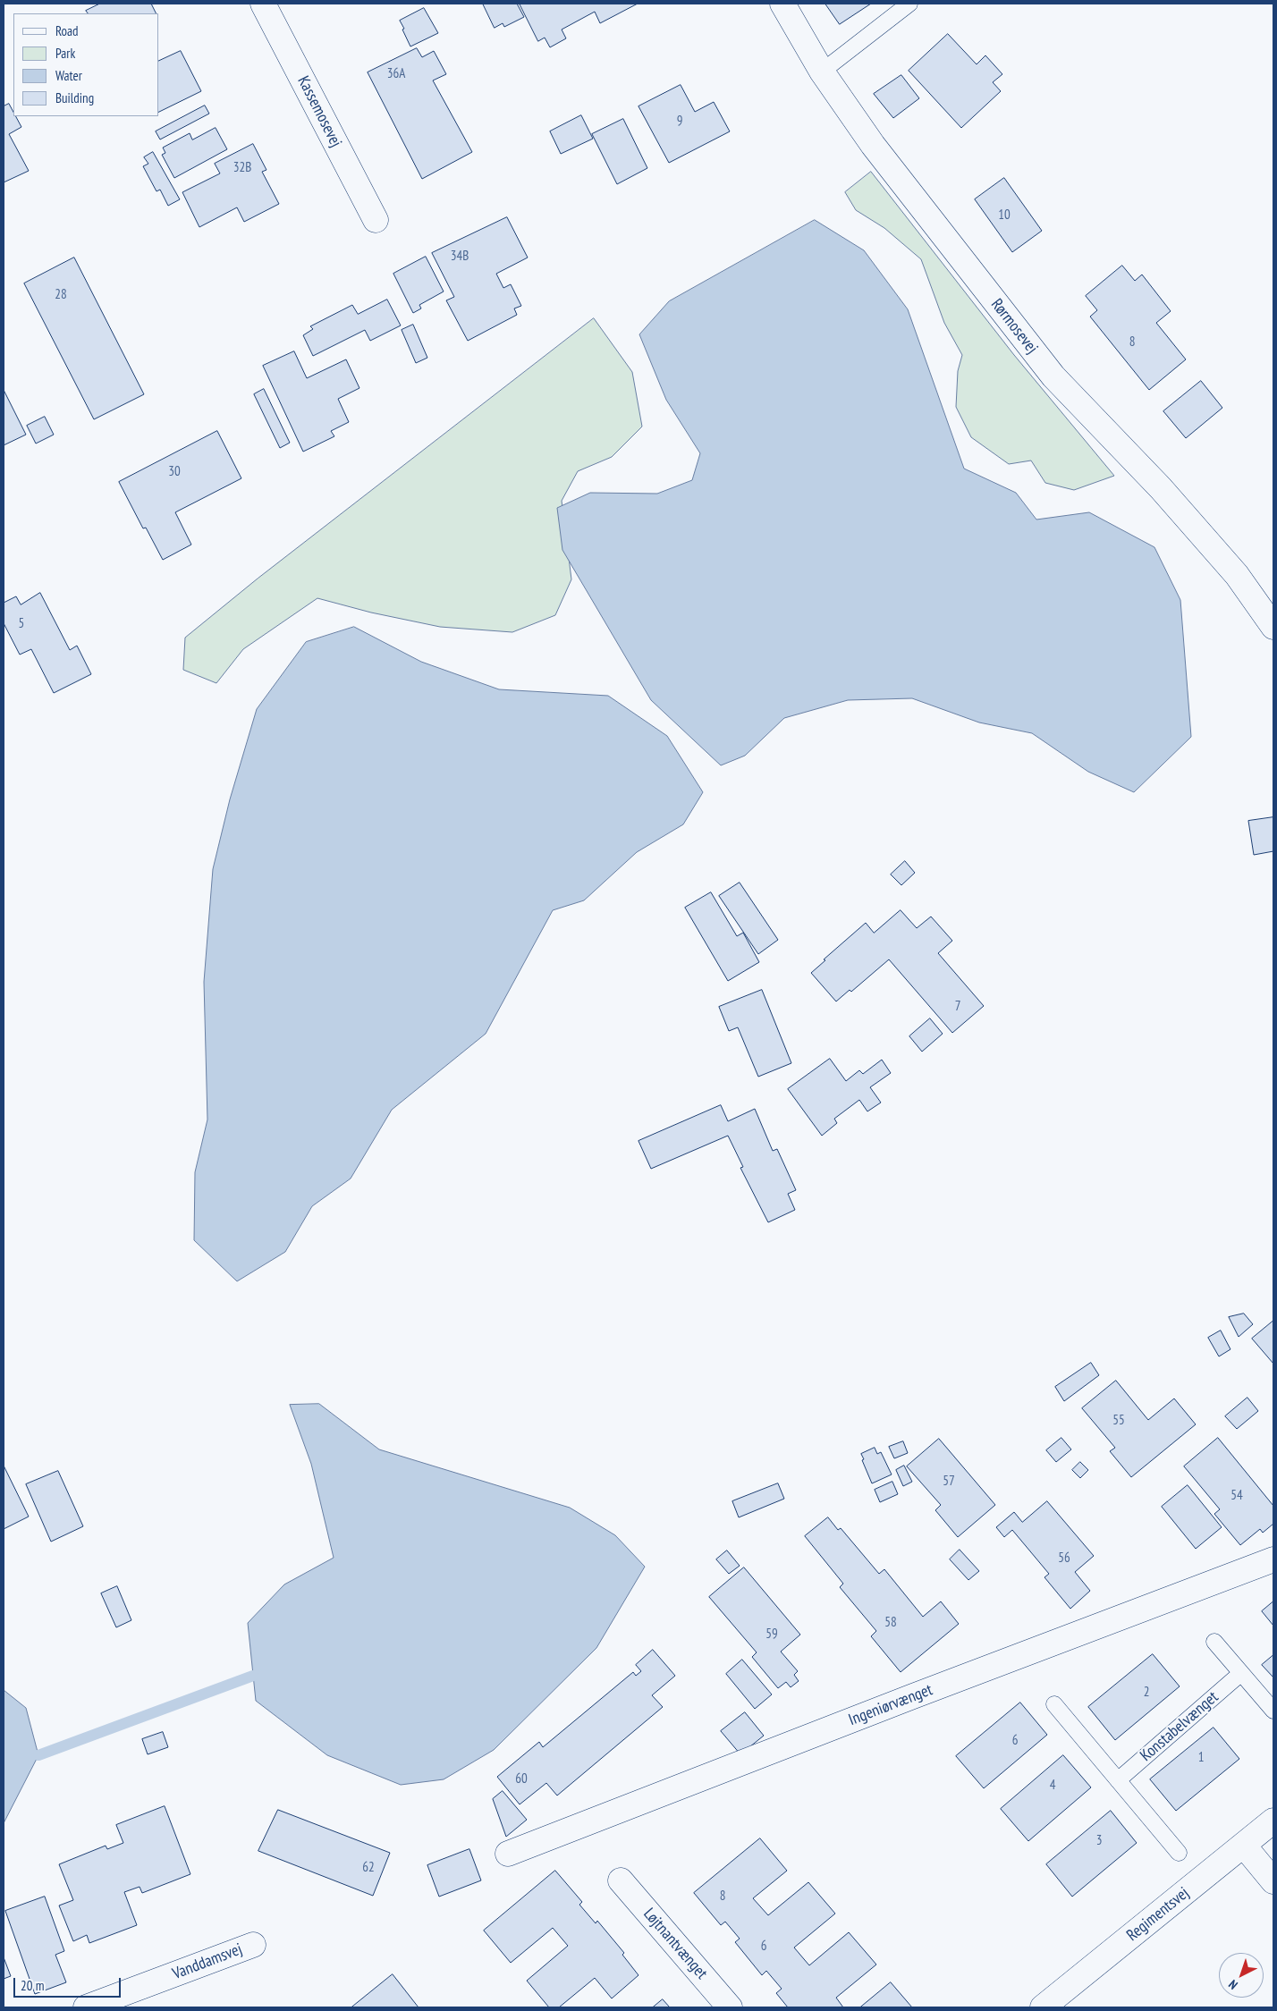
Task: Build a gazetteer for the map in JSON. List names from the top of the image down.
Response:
{
  "streets": {
    "street": [
      "Kassemosevej",
      "Rørmosevej",
      "Ingeniørvænget",
      "Regimentsvej",
      "Løjtnantvænget",
      "Vanddamsvej"
    ],
    "lane": ["Konstabelvænget"]
  },
  "house_numbers": [
    "36A",
    "9",
    "32B",
    "10",
    "34B",
    "28",
    "8",
    "30",
    "5",
    "7",
    "55",
    "57",
    "54",
    "56",
    "58",
    "59",
    "2",
    "6",
    "1",
    "60",
    "4",
    "3",
    "62",
    "8",
    "6"
  ],
  "legend": [
    "Road",
    "Park",
    "Water",
    "Building"
  ],
  "scale_bar": "20 m",
  "north": "bottom left"
}
